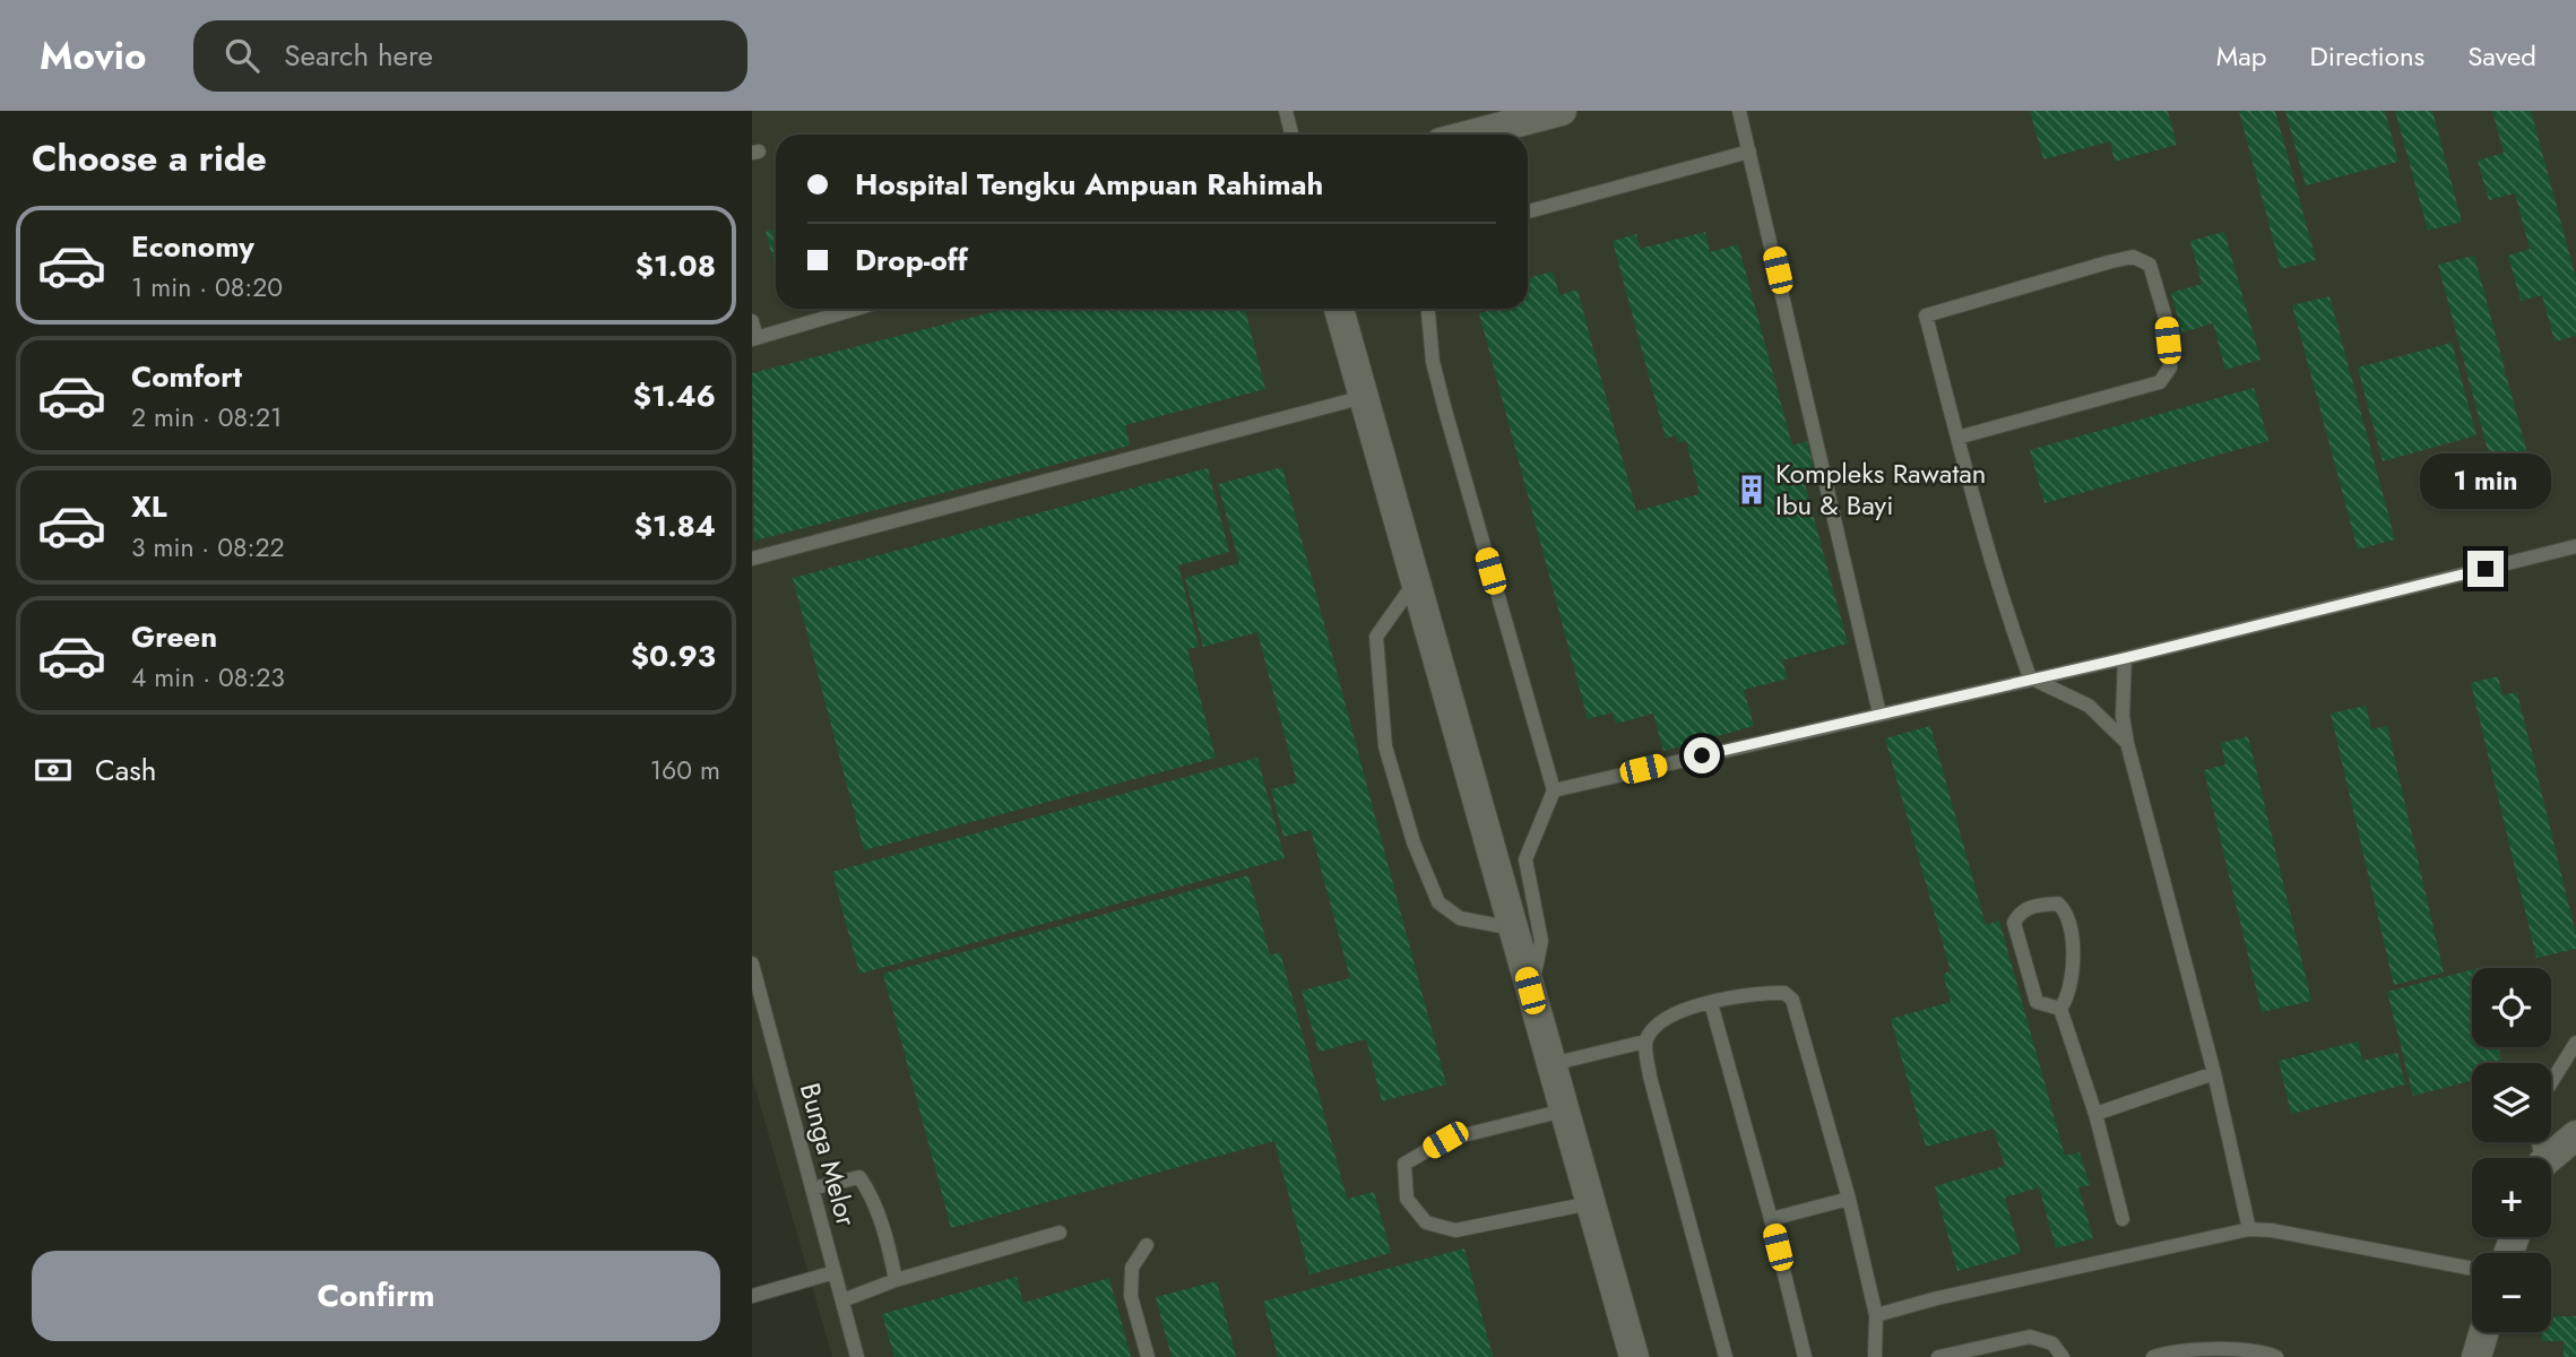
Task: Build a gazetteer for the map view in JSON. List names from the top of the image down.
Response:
{
  "streets": {
    "lane": ["Bunga Melor"]
  },
  "places": {
    "building": ["Kompleks Rawatan Ibu & Bayi"]
  },
  "page": {
    "header": "Movio",
    "search": "Search here",
    "nav": ["Map", "Directions", "Saved"],
    "heading": "Choose a ride",
    "banner": ["Hospital Tengku Ampuan Rahimah", "Drop-off"],
    "list": [
      {
        "name": "Economy",
        "note": "1 min · 08:20",
        "value": "$1.08"
      },
      {
        "name": "Comfort",
        "note": "2 min · 08:21",
        "value": "$1.46"
      },
      {
        "name": "XL",
        "note": "3 min · 08:22",
        "value": "$1.84"
      },
      {
        "name": "Green",
        "note": "4 min · 08:23",
        "value": "$0.93"
      }
    ],
    "bubble": "1 min",
    "pay": ["Cash", "160 m"],
    "map_buttons": ["+", "−"],
    "buttons": "Confirm"
  }
}
